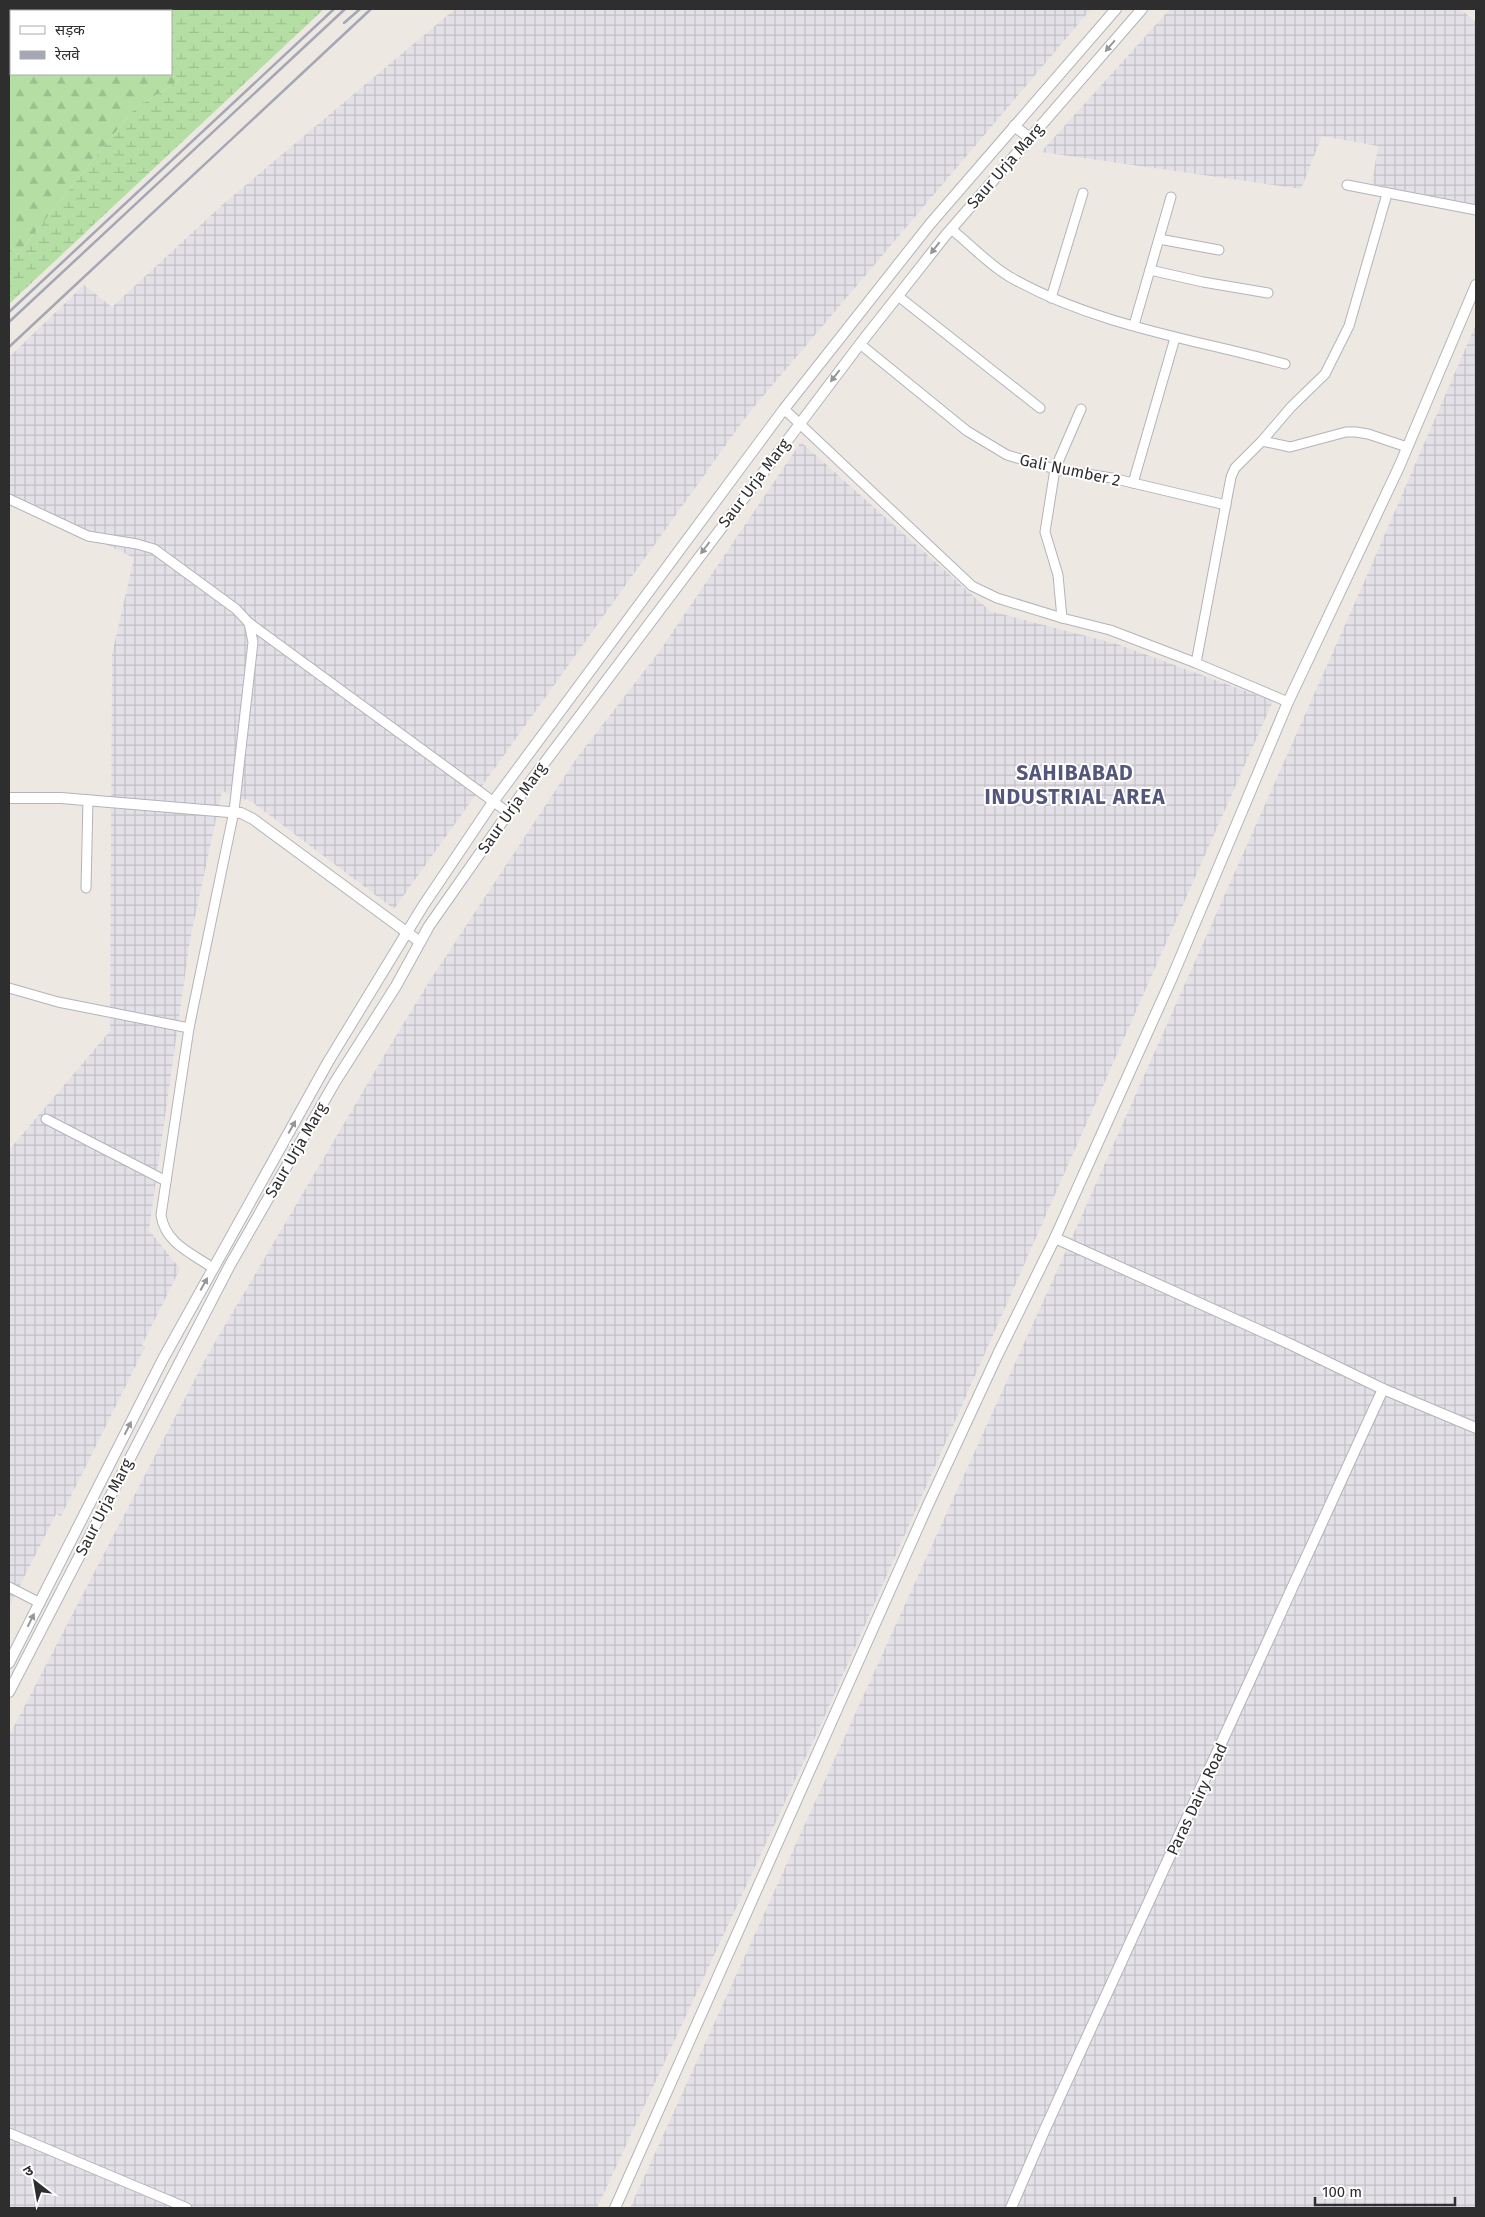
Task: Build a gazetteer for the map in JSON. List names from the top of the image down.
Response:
{
  "streets": {
    "street": ["Saur Urja Marg", "Gali Number 2", "Paras Dairy Road"]
  },
  "crossings": [
    ["Saur Urja Marg", "Gali Number 2"]
  ],
  "districts": ["SAHIBABAD INDUSTRIAL AREA"],
  "legend": ["सड़क", "रेलवे"],
  "scale_bar": "100 m",
  "north": "top left"
}
